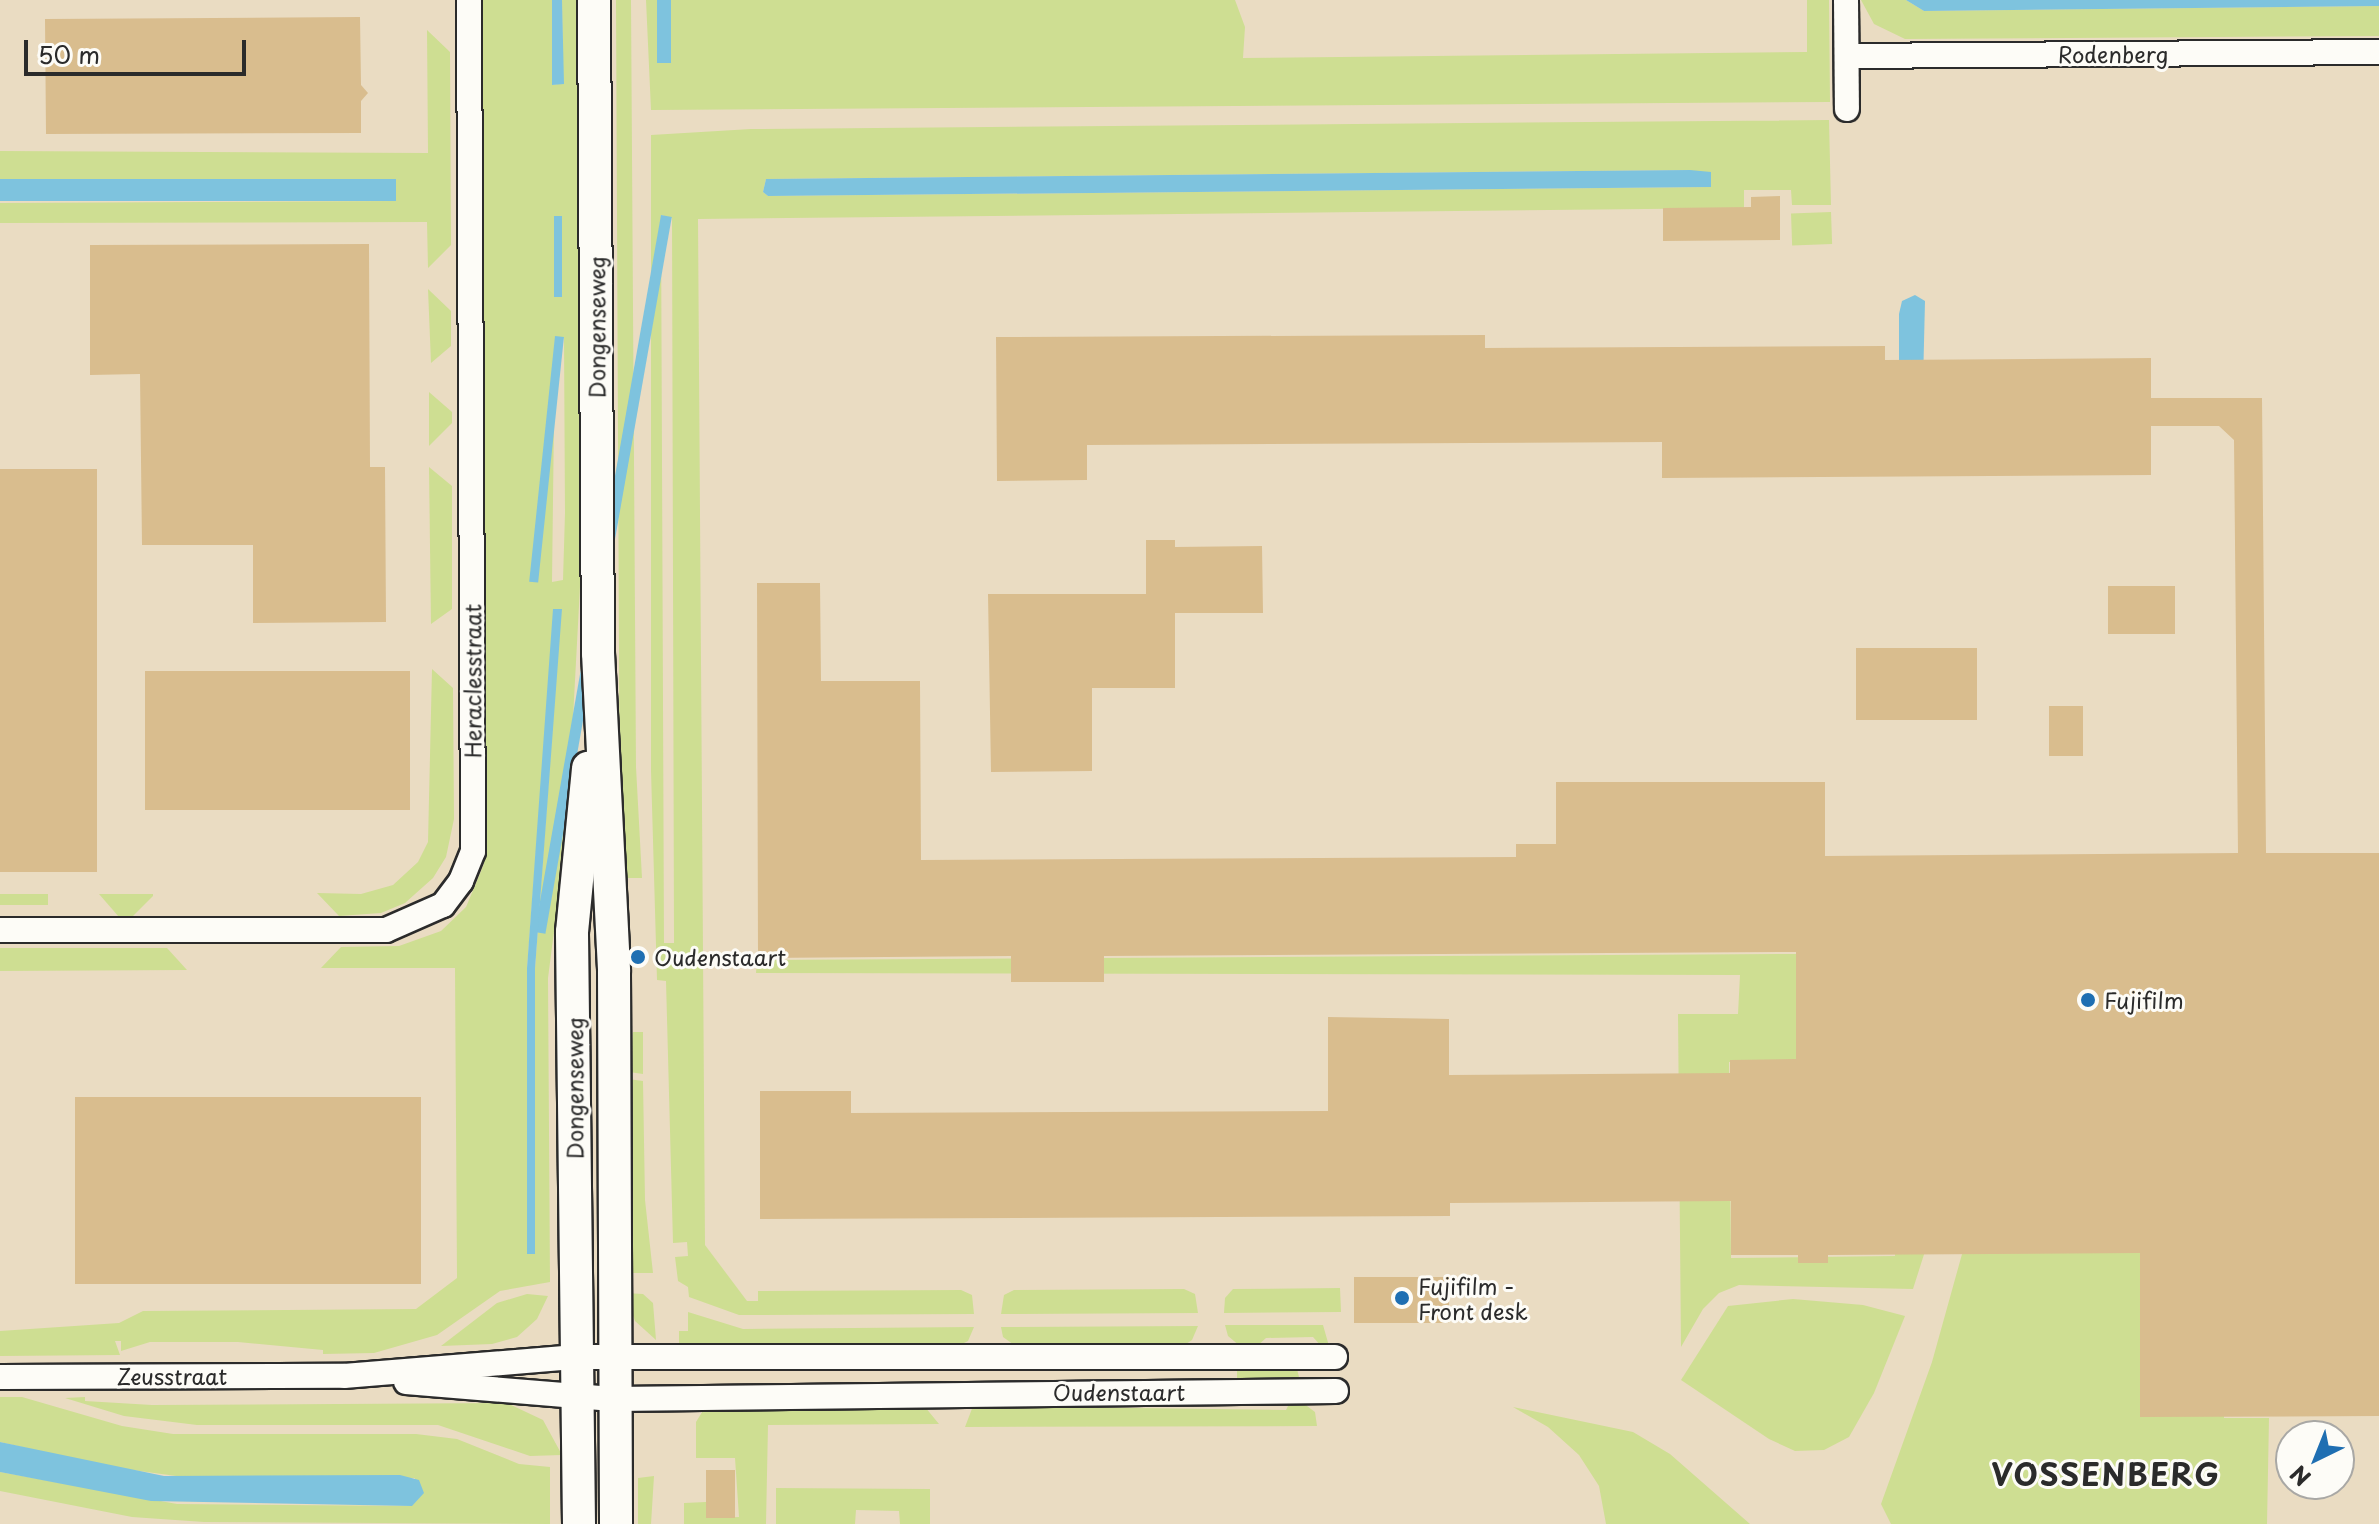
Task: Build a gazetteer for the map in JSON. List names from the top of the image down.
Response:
{
  "streets": {
    "street": [
      "Rodenberg",
      "Dongenseweg",
      "Heraclesstraat",
      "Zeusstraat",
      "Oudenstaart"
    ]
  },
  "crossings": [
    ["Dongenseweg", "Zeusstraat"],
    ["Dongenseweg", "Oudenstaart"],
    ["Zeusstraat", "Oudenstaart"]
  ],
  "districts": ["VOSSENBERG"],
  "places": ["Oudenstaart", "Fujifilm", "Fujifilm - Front desk"],
  "scale_bar": "50 m",
  "north": "bottom left"
}
